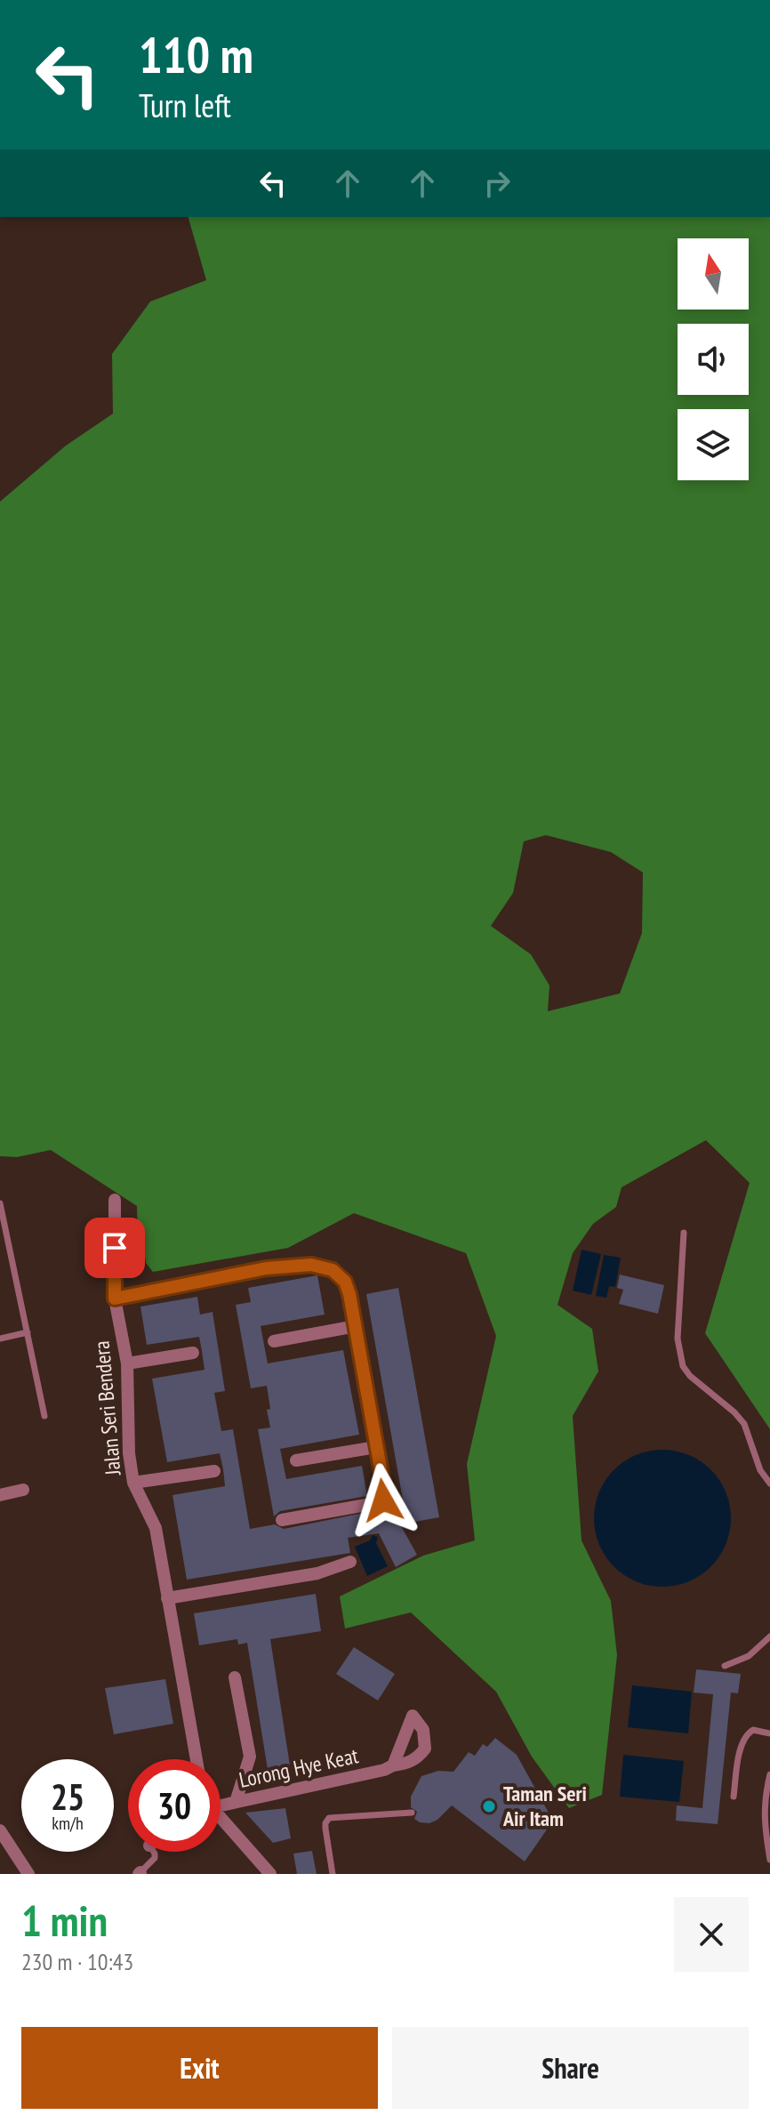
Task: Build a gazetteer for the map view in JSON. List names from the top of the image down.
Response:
{
  "streets": {
    "street": ["Jalan Seri Bendera", "Lorong Hye Keat"]
  },
  "places": ["Taman Seri Air Itam"],
  "north": "top",
  "page": {
    "turn": ["110 m", "Turn left"],
    "speed": "25 km/h",
    "limit": "30",
    "heading": ["1 min", "230 m · 10:43"],
    "buttons": ["Exit", "Share"]
  }
}
